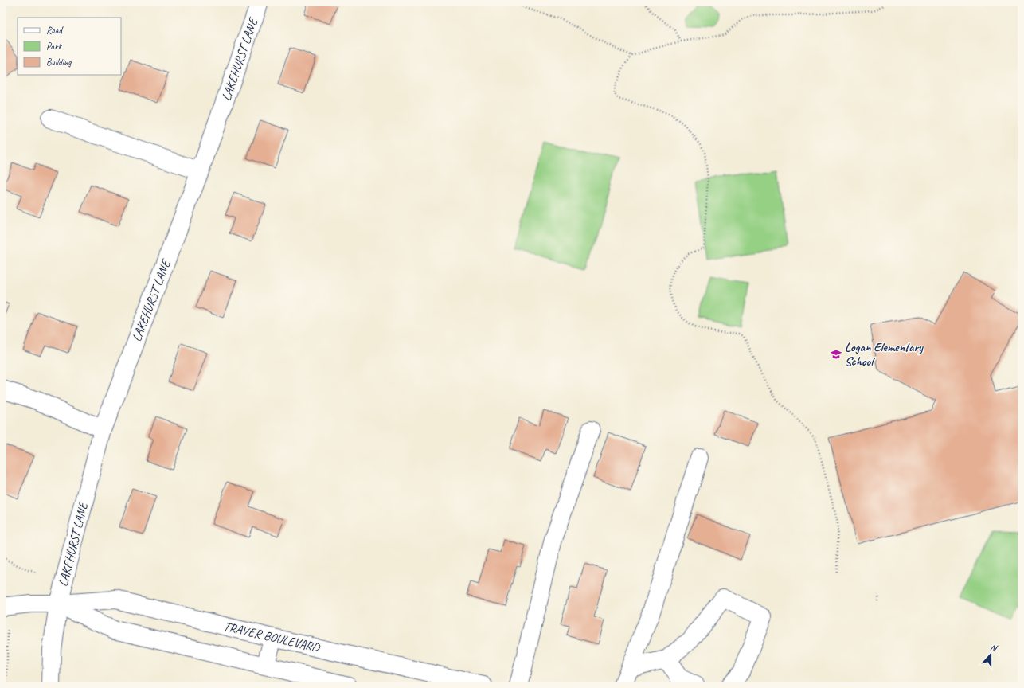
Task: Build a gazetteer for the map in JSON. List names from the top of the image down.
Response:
{
  "streets": {
    "street": ["LAKEHURST LANE", "TRAVER BOULEVARD"]
  },
  "crossings": [
    ["LAKEHURST LANE", "TRAVER BOULEVARD"]
  ],
  "places": {
    "school or university": ["Logan Elementary School"]
  },
  "legend": ["Road", "Park", "Building"],
  "north": "top"
}
